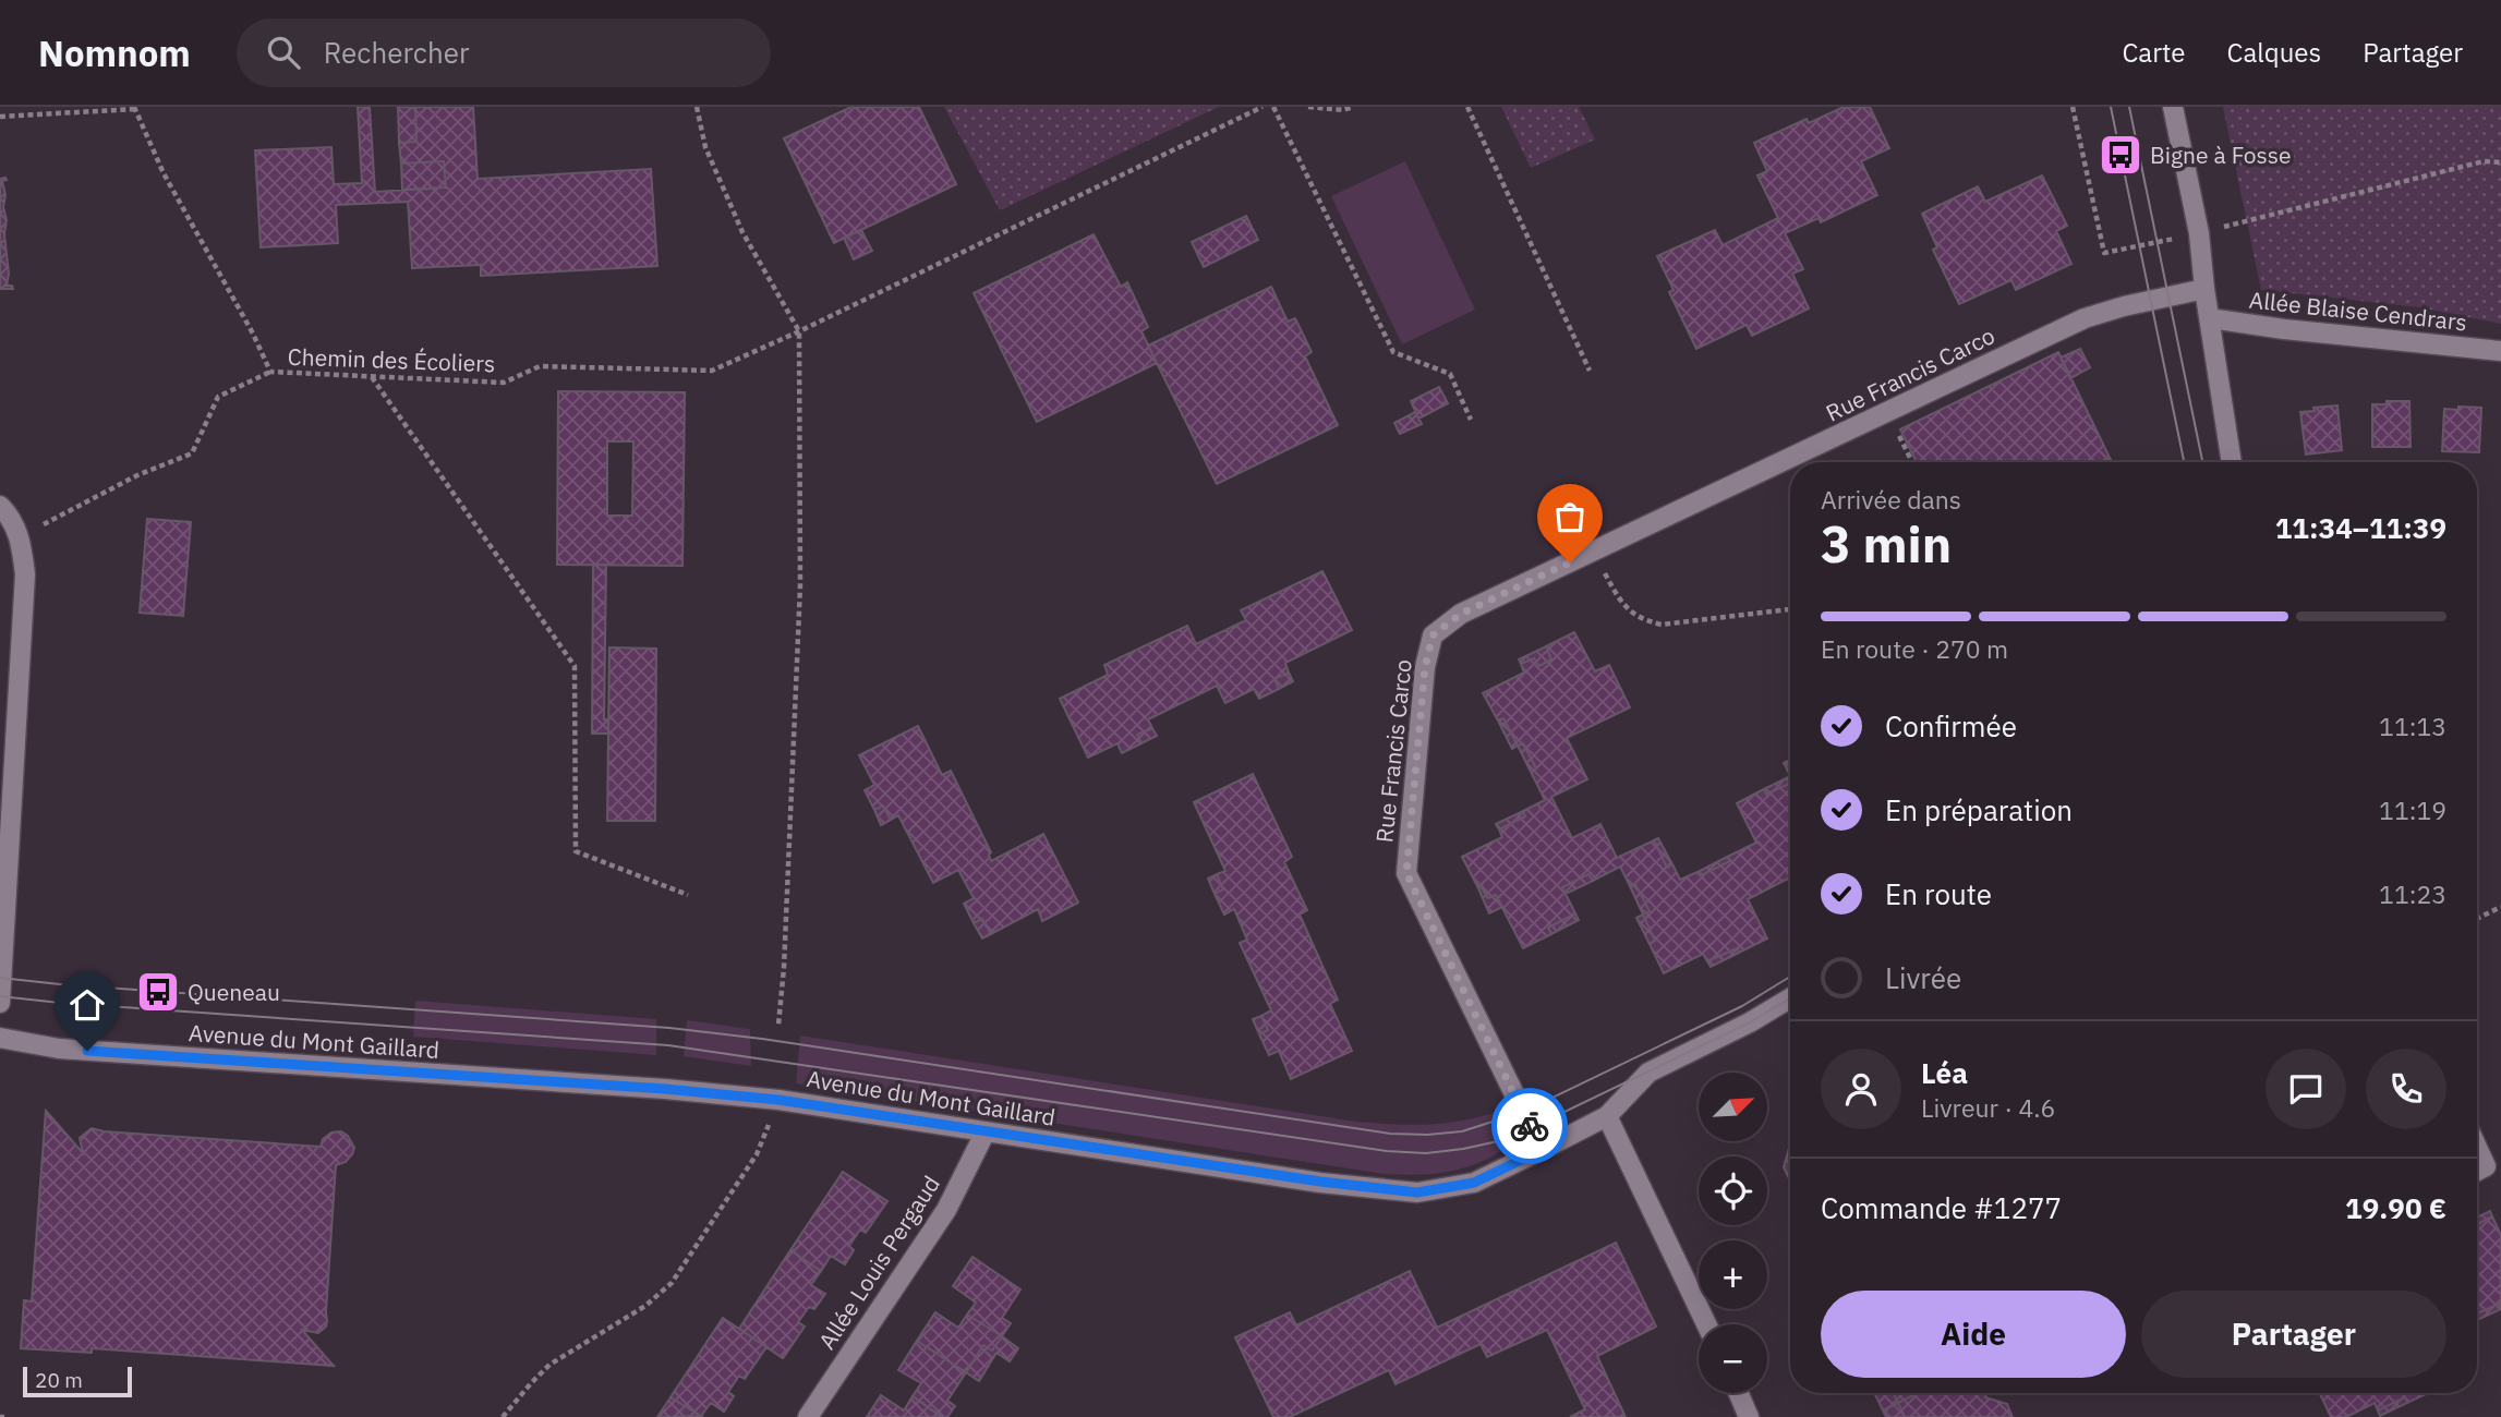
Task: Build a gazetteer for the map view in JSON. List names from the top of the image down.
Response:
{
  "streets": {
    "street": [
      "Allée Blaise Cendrars",
      "Rue Francis Carco",
      "Avenue du Mont Gaillard",
      "Allée Louis Pergaud"
    ],
    "path": ["Chemin des Écoliers"]
  },
  "crossings": [
    ["Rue Francis Carco", "Avenue du Mont Gaillard"],
    ["Avenue du Mont Gaillard", "Allée Louis Pergaud"]
  ],
  "places": {
    "bus stop": ["Bigne à Fosse", "Queneau"]
  },
  "scale_bar": "20 m",
  "north": "top right",
  "page": {
    "header": "Nomnom",
    "search": "Rechercher",
    "nav": ["Carte", "Calques", "Partager"],
    "heading": ["3 min", "Arrivée dans", "11:34–11:39"],
    "panel": [
      "Léa",
      "Livreur · 4.6",
      "Commande #1277",
      "19.90 €"
    ],
    "bar": "En route · 270 m",
    "list": [
      ["Confirmée", "11:13"],
      ["En préparation", "11:19"],
      ["En route", "11:23"],
      "Livrée"
    ],
    "map_buttons": ["+", "−"],
    "buttons": ["Aide", "Partager"],
    "scale": "20 m"
  }
}
